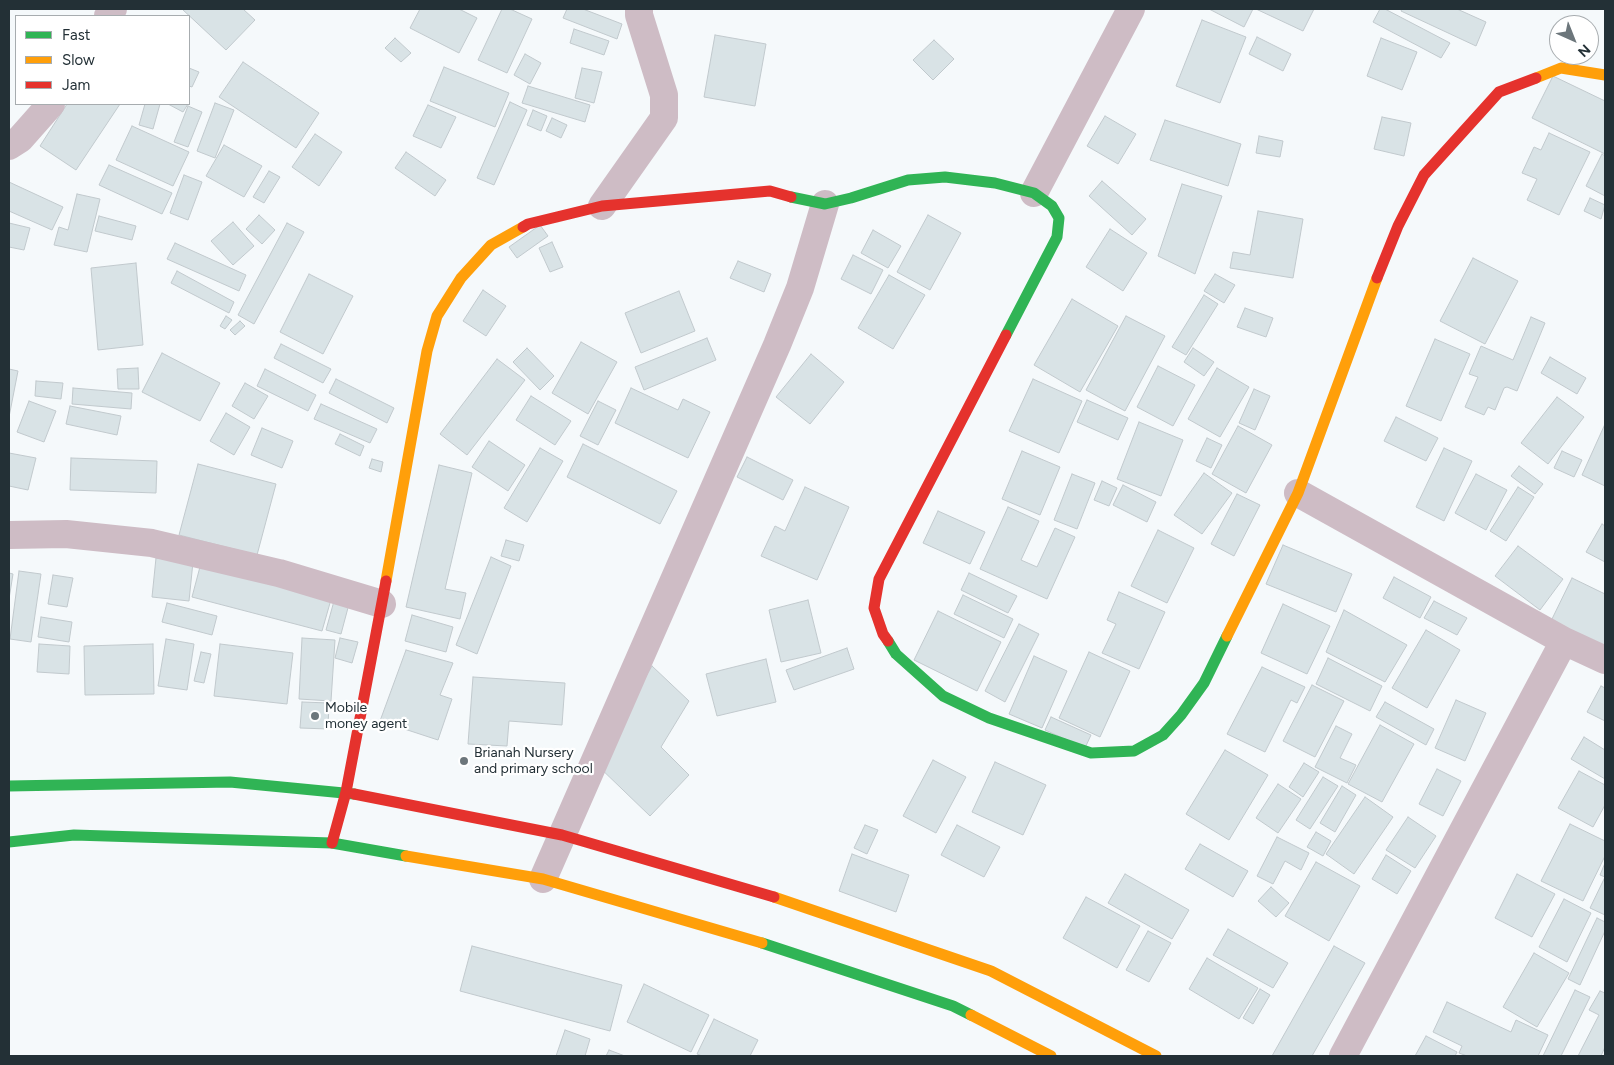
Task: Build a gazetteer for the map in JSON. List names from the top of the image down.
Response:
{
  "places": ["Mobile money agent", "Brianah Nursery and primary school"],
  "legend": ["Fast", "Slow", "Jam"],
  "north": "bottom right"
}
